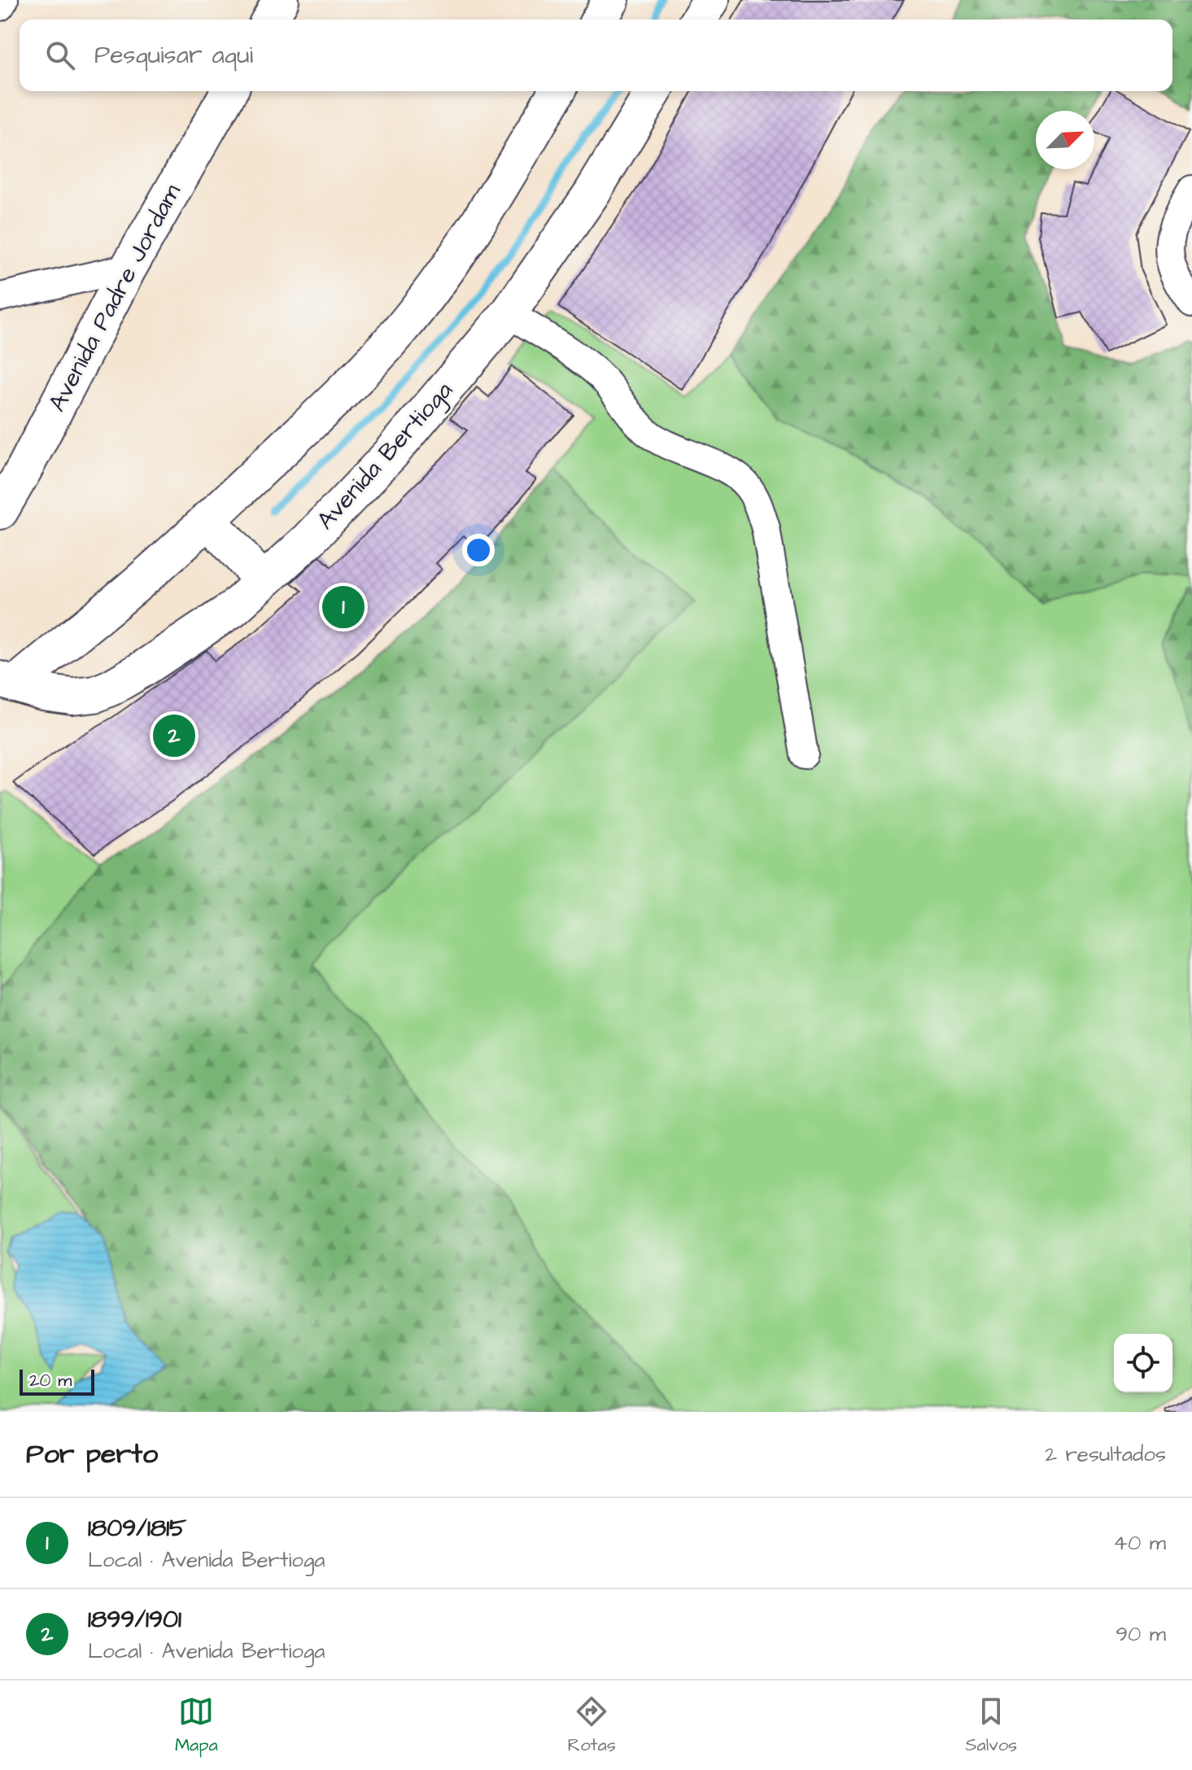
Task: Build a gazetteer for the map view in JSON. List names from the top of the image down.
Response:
{
  "streets": {
    "street": ["Avenida Padre Jordam", "Avenida Bertioga"]
  },
  "scale_bar": "20 m",
  "north": "top right",
  "page": {
    "search": "Pesquisar aqui",
    "pins": ["1", "2"],
    "scale": "20 m",
    "heading": ["Por perto", "2 resultados"],
    "list": [
      {
        "mark": "1",
        "name": "1809/1815",
        "note": "Local · Avenida Bertioga",
        "value": "40 m"
      },
      {
        "mark": "2",
        "name": "1899/1901",
        "note": "Local · Avenida Bertioga",
        "value": "90 m"
      }
    ],
    "nav": ["Mapa", "Rotas", "Salvos"]
  }
}
